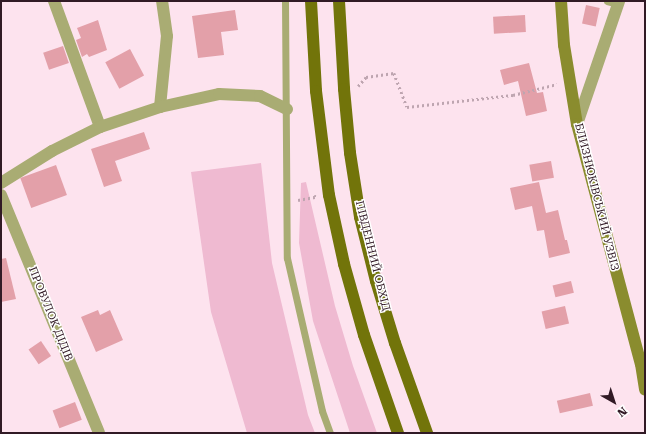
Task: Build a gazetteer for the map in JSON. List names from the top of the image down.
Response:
{
  "streets": {
    "main road": ["ПІВДЕННИЙ ОБХІД"],
    "street": ["БЛИЗНЮКІВСЬКИЙ УЗВІЗ", "ПРОВУЛОК ДІДІВ"]
  },
  "north": "bottom right"
}
